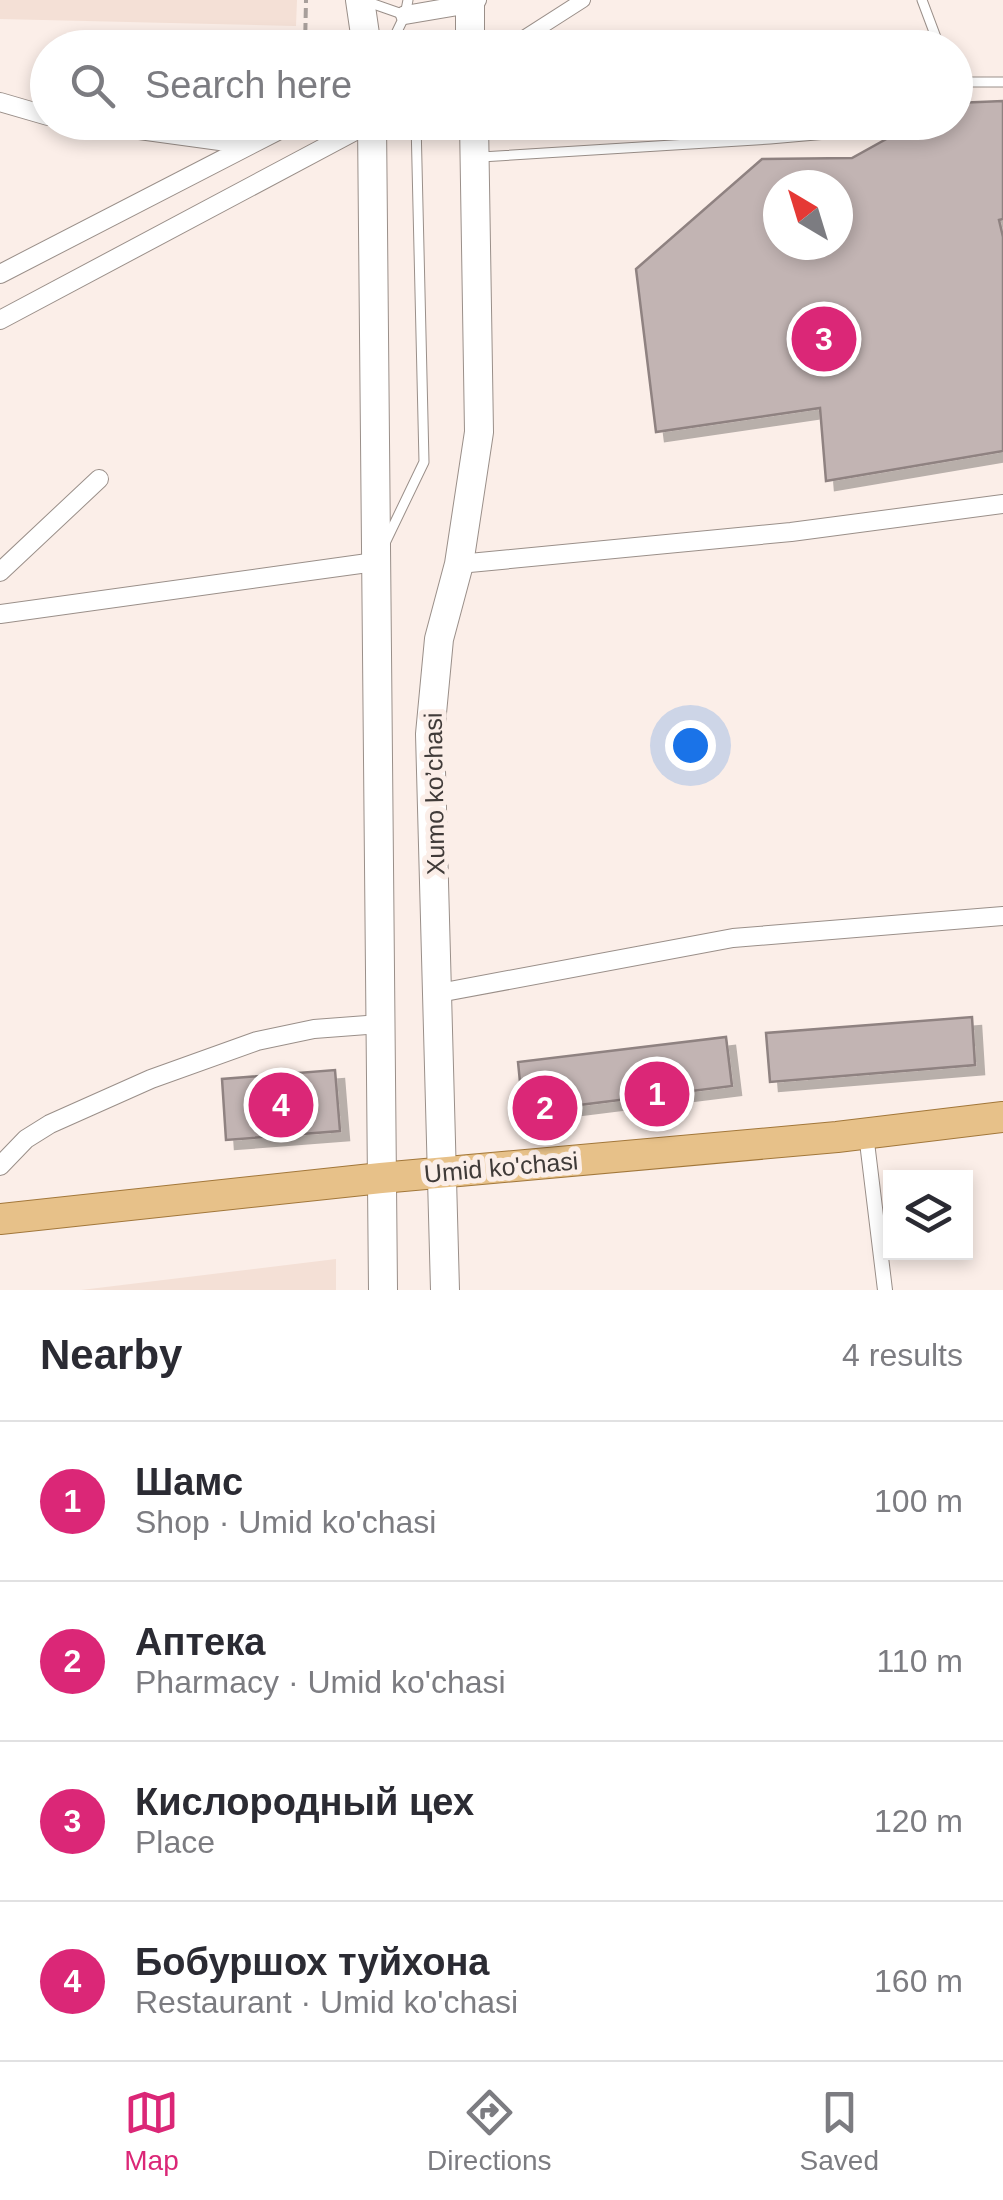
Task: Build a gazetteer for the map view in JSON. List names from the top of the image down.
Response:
{
  "streets": {
    "main road": ["Xumo ko’chasi", "Umid ko'chasi"]
  },
  "crossings": [
    ["Xumo ko’chasi", "Umid ko'chasi"]
  ],
  "north": "top left",
  "page": {
    "search": "Search here",
    "pins": [
      "3",
      "1",
      "4",
      "2"
    ],
    "heading": ["Nearby", "4 results"],
    "list": [
      {
        "mark": "1",
        "name": "Шамс",
        "note": "Shop · Umid ko'chasi",
        "value": "100 m"
      },
      {
        "mark": "2",
        "name": "Аптека",
        "note": "Pharmacy · Umid ko'chasi",
        "value": "110 m"
      },
      {
        "mark": "3",
        "name": "Кислородный цех",
        "note": "Place",
        "value": "120 m"
      },
      {
        "mark": "4",
        "name": "Бобуршох туйхона",
        "note": "Restaurant · Umid ko'chasi",
        "value": "160 m"
      }
    ],
    "nav": ["Map", "Directions", "Saved"]
  }
}
